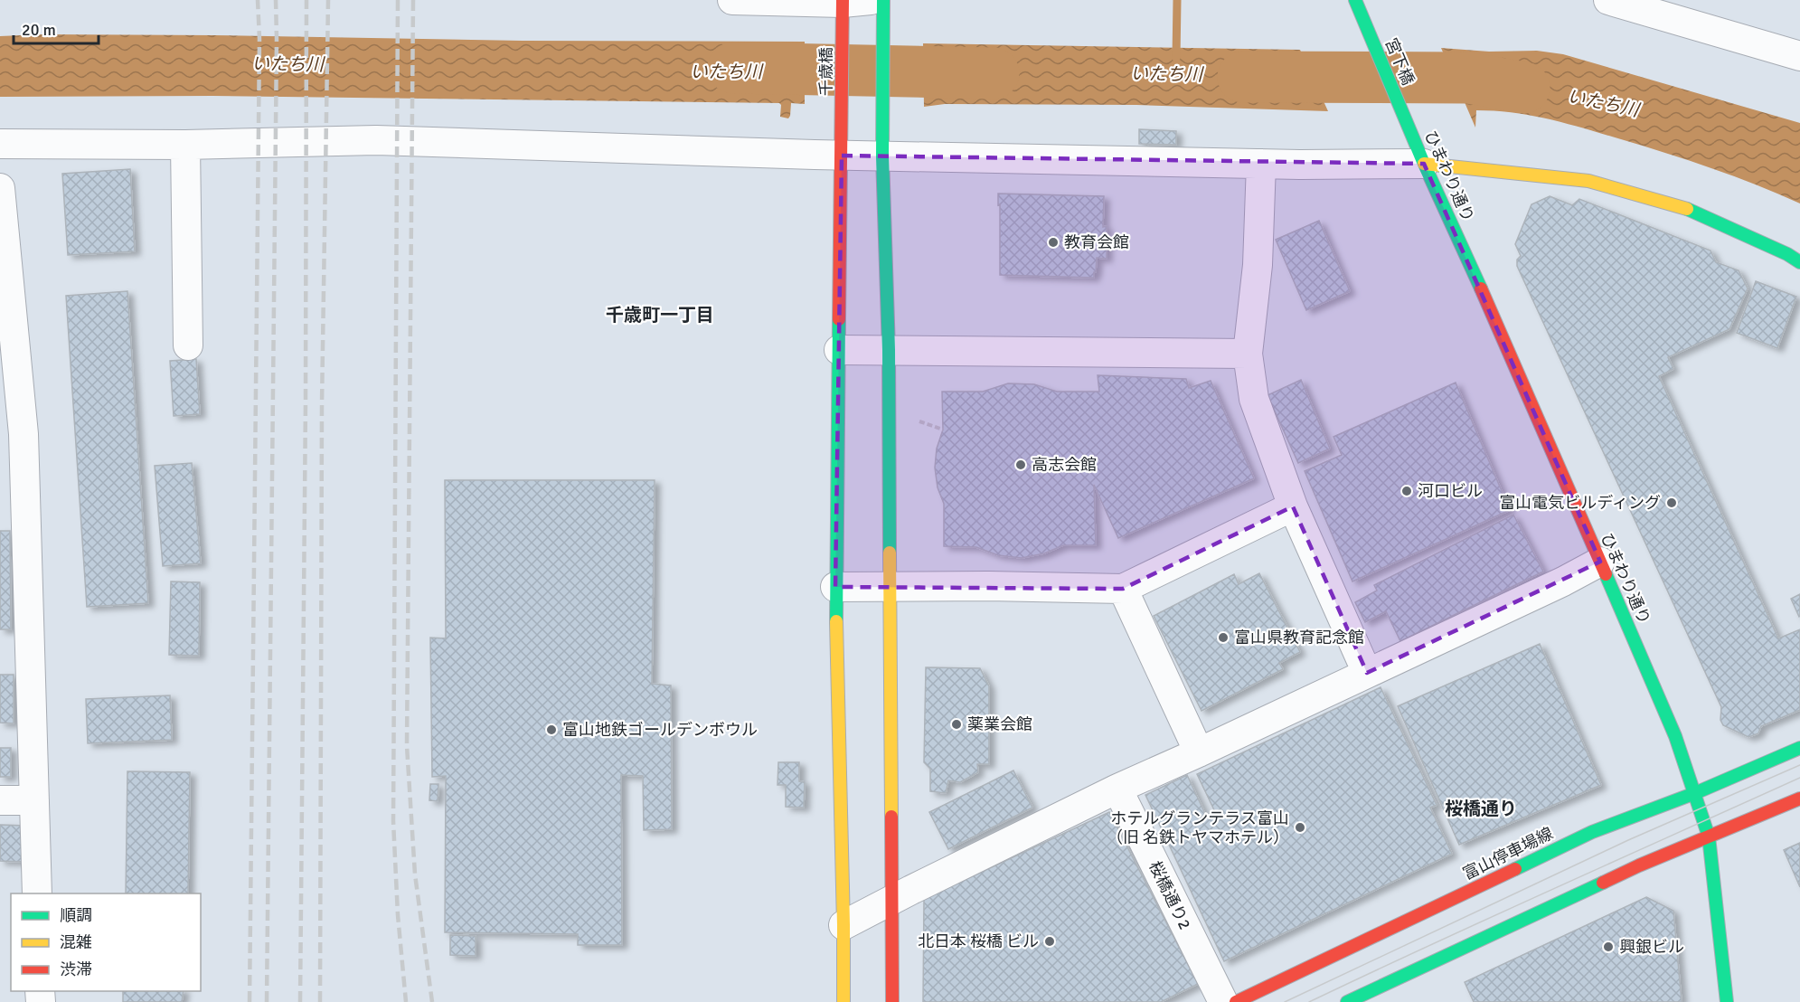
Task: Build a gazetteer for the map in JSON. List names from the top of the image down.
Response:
{
  "streets": {
    "street": [
      "宮下橋",
      "千歳橋",
      "ひまわり通り",
      "富山停車場線",
      "桜橋通り2"
    ]
  },
  "crossings": [
    ["宮下橋", "ひまわり通り"],
    ["ひまわり通り", "富山停車場線"]
  ],
  "districts": ["千歳町一丁目", "桜橋通り"],
  "water": ["いたち川"],
  "places": [
    "教育会館",
    "高志会館",
    "河口ビル",
    "富山電気ビルディング",
    "富山県教育記念館",
    "薬業会館",
    "富山地鉄ゴールデンボウル",
    "ホテルグランテラス富山 （旧 名鉄トヤマホテル）",
    "北日本 桜橋 ビル",
    "興銀ビル"
  ],
  "legend": ["順調", "混雑", "渋滞"],
  "scale_bar": "20 m"
}
